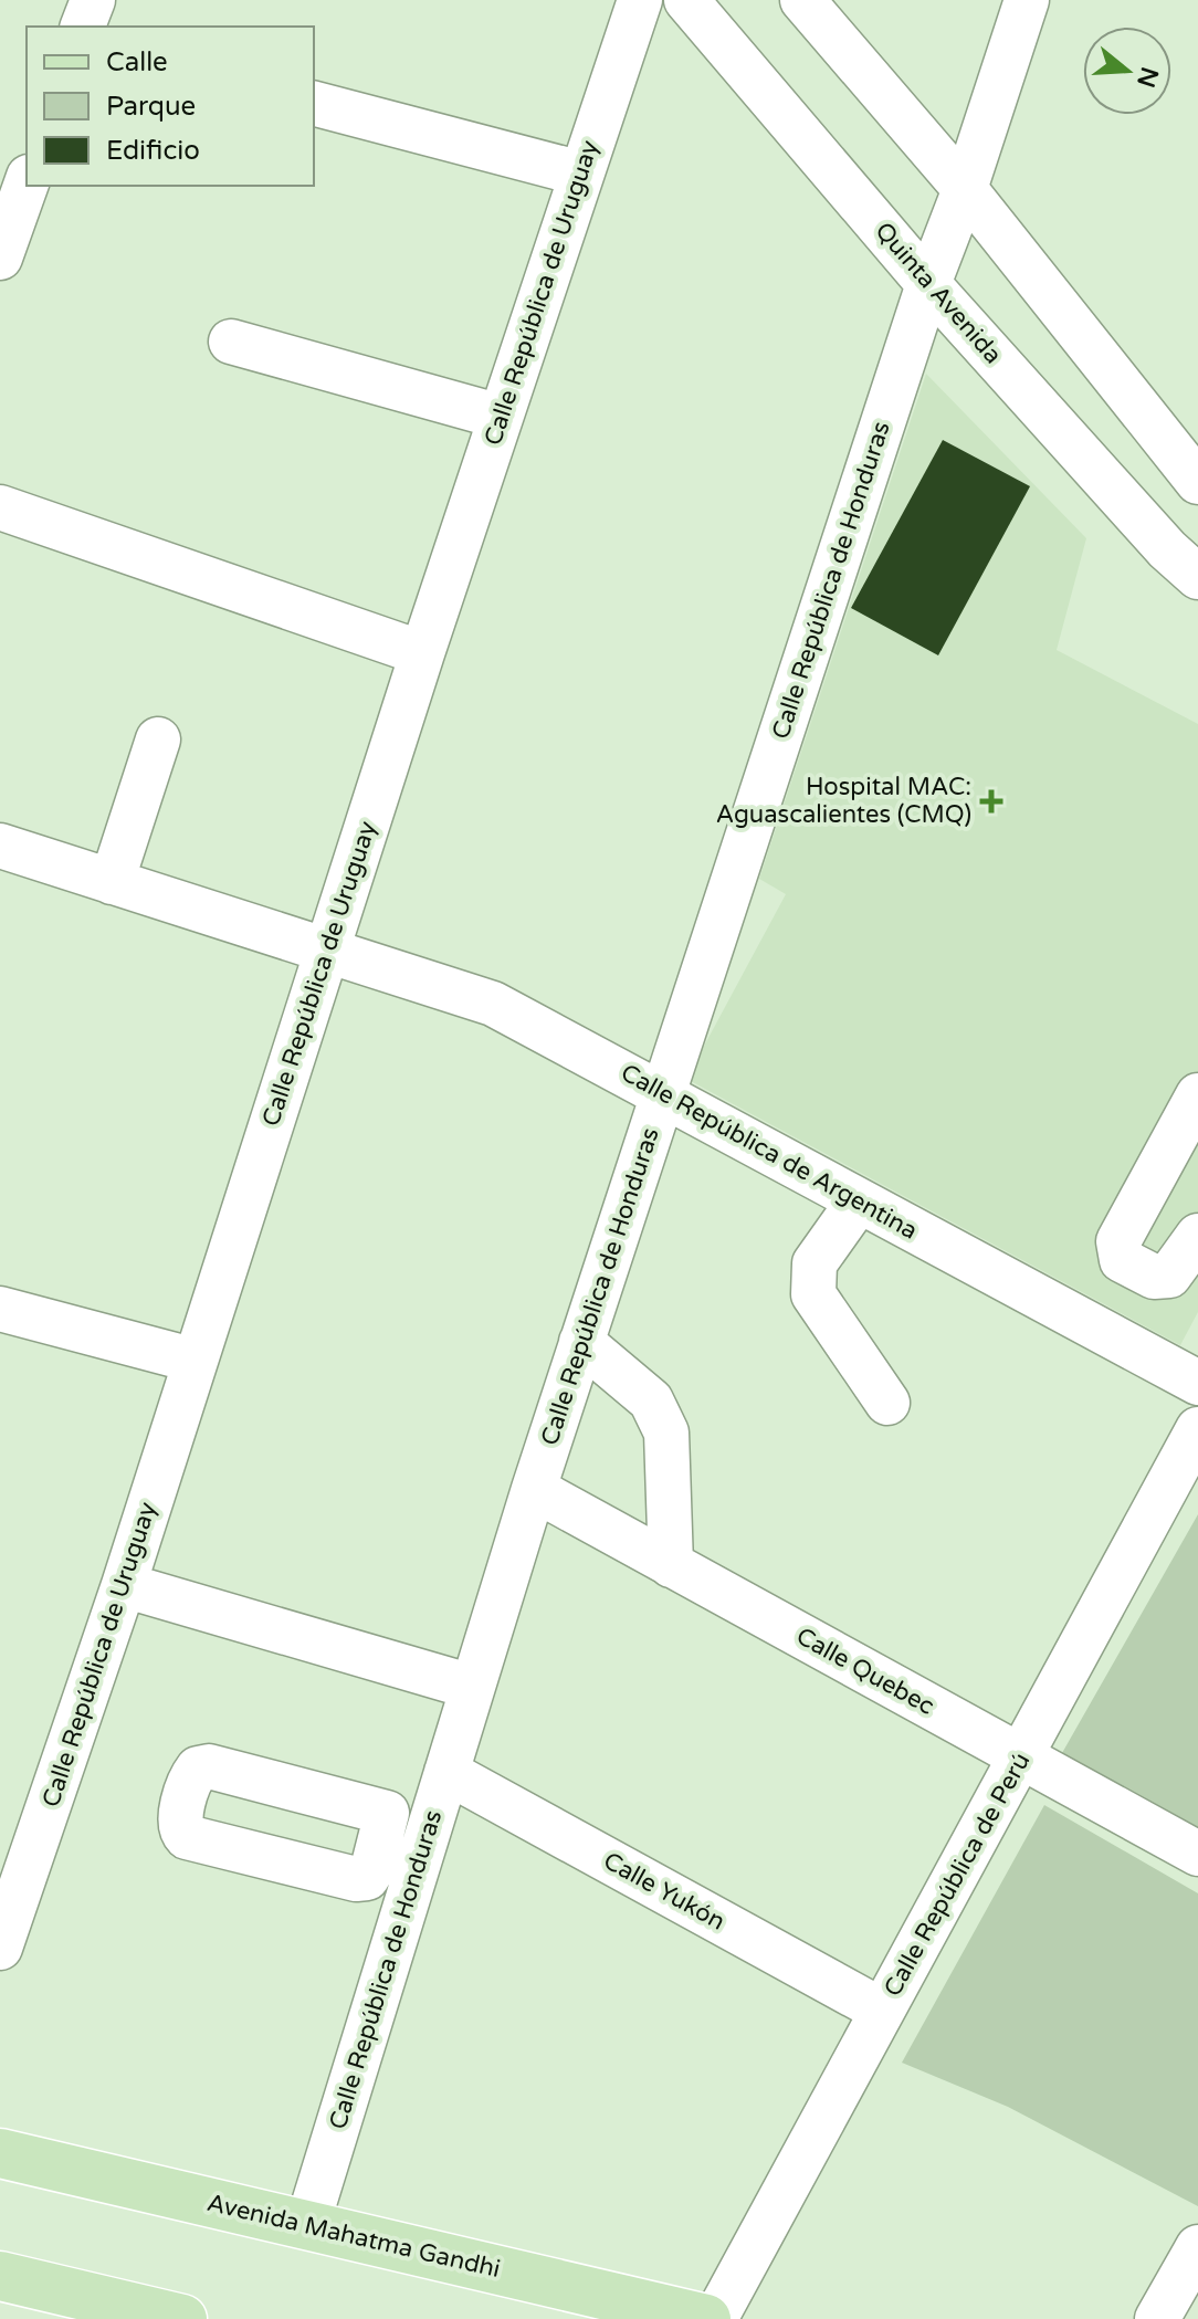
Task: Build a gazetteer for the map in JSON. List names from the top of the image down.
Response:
{
  "streets": {
    "main road": ["Avenida Mahatma Gandhi"],
    "street": [
      "Calle República de Uruguay",
      "Quinta Avenida",
      "Calle República de Honduras",
      "Calle República de Argentina",
      "Calle Quebec",
      "Calle República de Perú",
      "Calle Yukón"
    ]
  },
  "crossings": [
    ["Calle República de Uruguay", "Calle República de Argentina"],
    ["Quinta Avenida", "Calle República de Honduras"],
    ["Calle República de Honduras", "Calle República de Argentina"],
    ["Calle República de Honduras", "Calle Quebec"],
    ["Calle República de Honduras", "Calle Yukón"],
    ["Calle República de Honduras", "Avenida Mahatma Gandhi"],
    ["Calle Quebec", "Calle República de Perú"],
    ["Calle República de Perú", "Calle Yukón"]
  ],
  "places": {
    "health": ["Hospital MAC: Aguascalientes (CMQ)"]
  },
  "legend": ["Calle", "Parque", "Edificio"],
  "north": "right"
}
